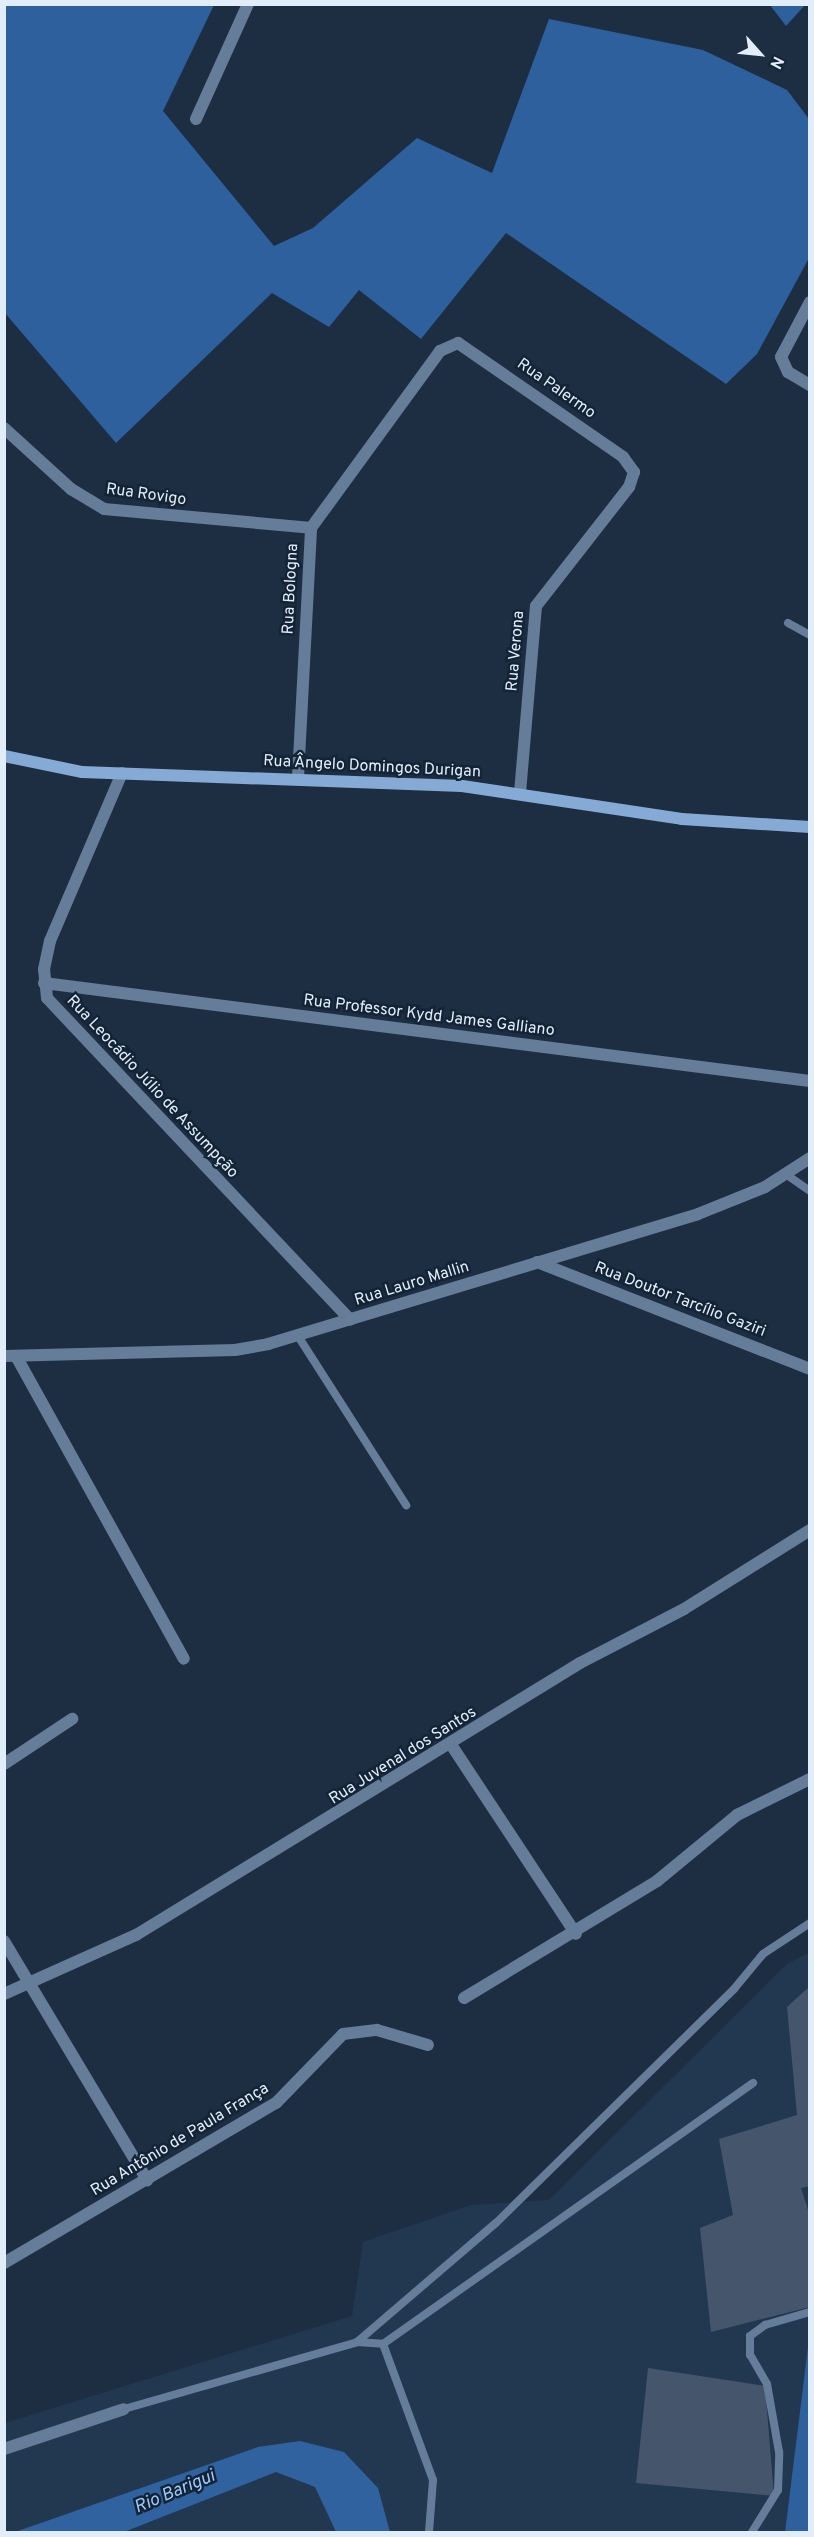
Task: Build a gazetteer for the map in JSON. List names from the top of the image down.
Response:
{
  "streets": {
    "street": [
      "Rua Palermo",
      "Rua Rovigo",
      "Rua Bologna",
      "Rua Verona",
      "Rua Ângelo Domingos Durigan",
      "Rua Professor Kydd James Galliano",
      "Rua Leocádio Júlio de Assumpção",
      "Rua Lauro Mallin",
      "Rua Doutor Tarcílio Gaziri",
      "Rua Juvenal dos Santos",
      "Rua Antônio de Paula França"
    ]
  },
  "crossings": [
    ["Rua Palermo", "Rua Bologna"],
    ["Rua Palermo", "Rua Verona"],
    ["Rua Rovigo", "Rua Bologna"],
    ["Rua Bologna", "Rua Ângelo Domingos Durigan"],
    ["Rua Verona", "Rua Ângelo Domingos Durigan"],
    ["Rua Ângelo Domingos Durigan", "Rua Leocádio Júlio de Assumpção"],
    ["Rua Professor Kydd James Galliano", "Rua Leocádio Júlio de Assumpção"],
    ["Rua Leocádio Júlio de Assumpção", "Rua Lauro Mallin"],
    ["Rua Lauro Mallin", "Rua Doutor Tarcílio Gaziri"]
  ],
  "water": ["Rio Barigui"],
  "north": "bottom right"
}
